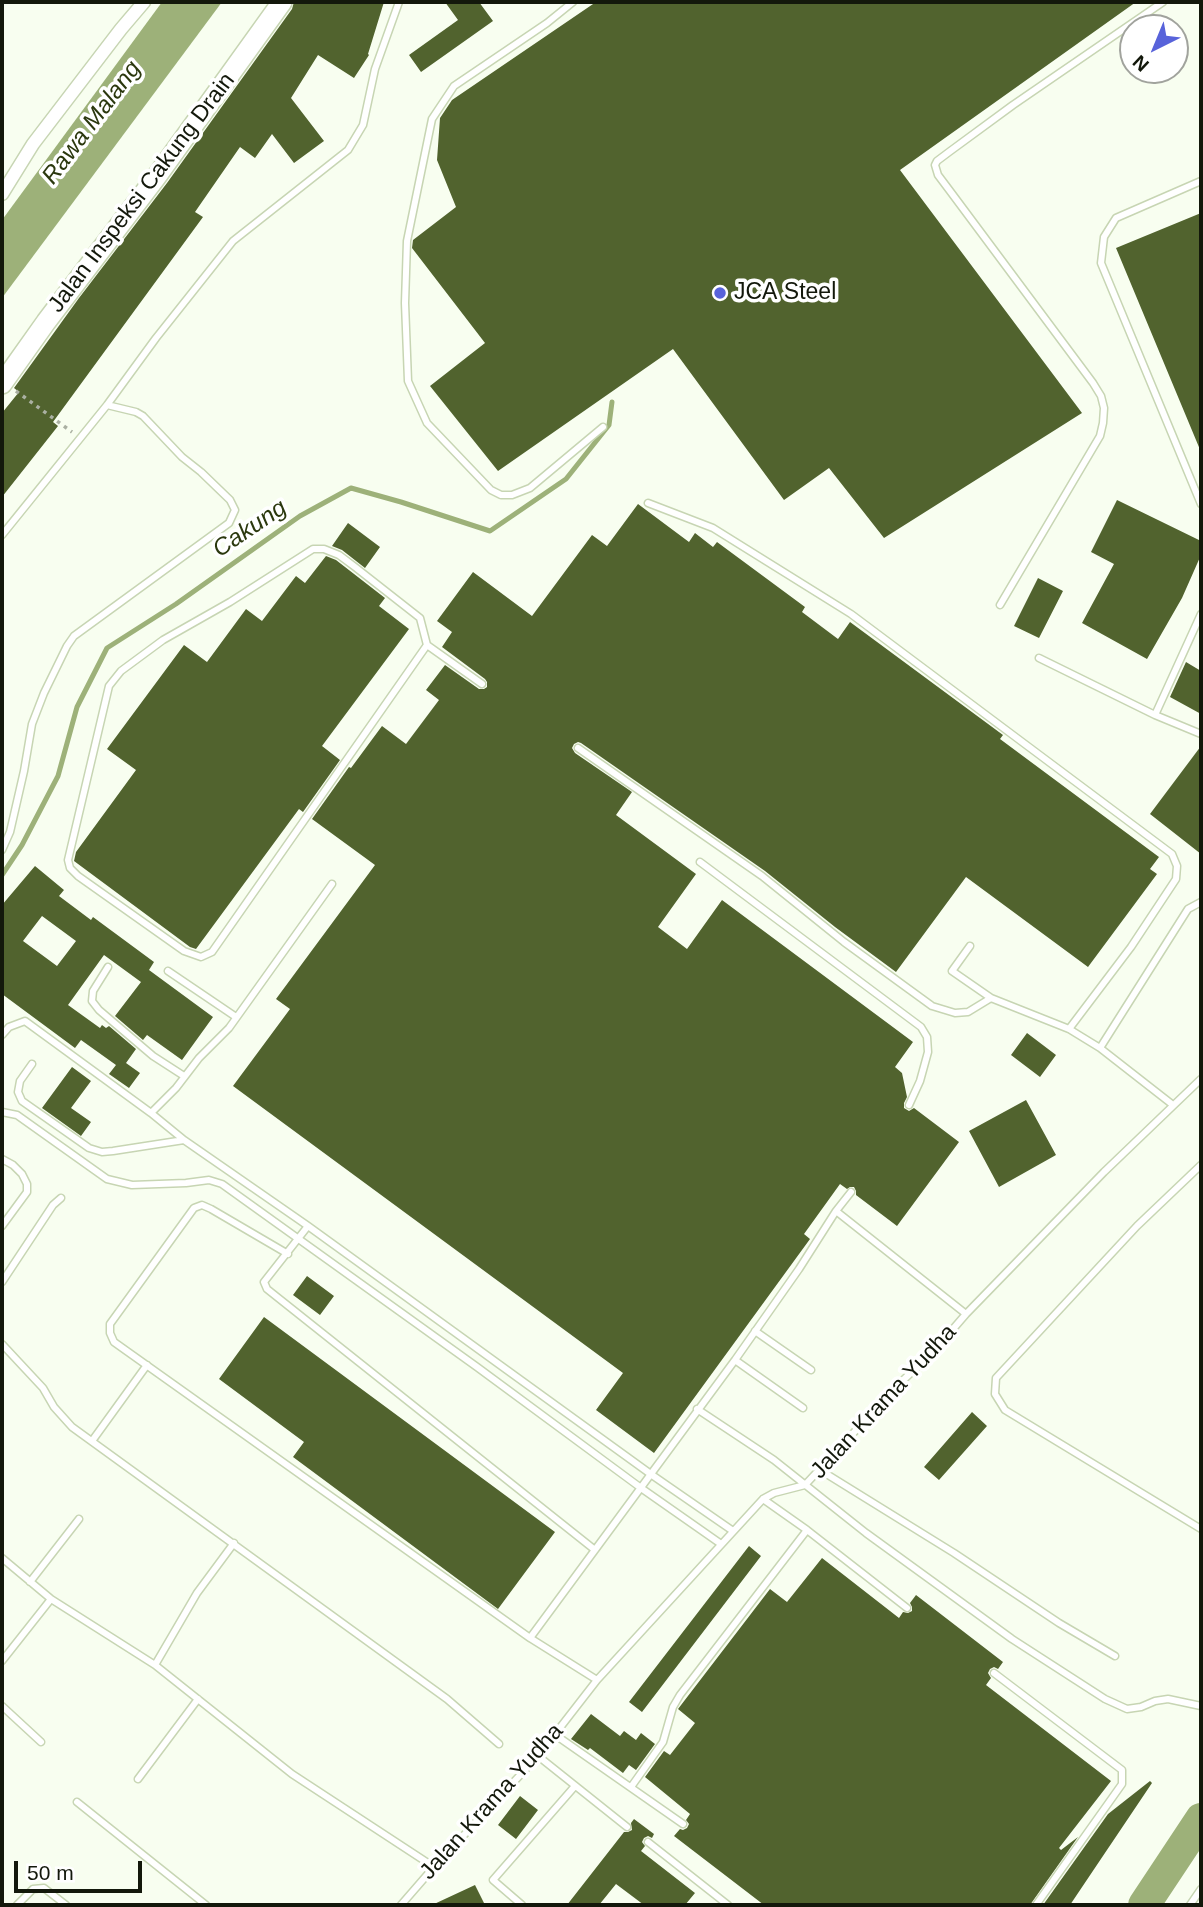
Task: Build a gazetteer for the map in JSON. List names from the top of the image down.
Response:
{
  "streets": {
    "street": ["Jalan Inspeksi Cakung Drain"],
    "lane": ["Jalan Krama Yudha"]
  },
  "water": ["Rawa Malang", "Cakung"],
  "places": ["JCA Steel"],
  "scale_bar": "50 m",
  "north": "bottom left"
}
